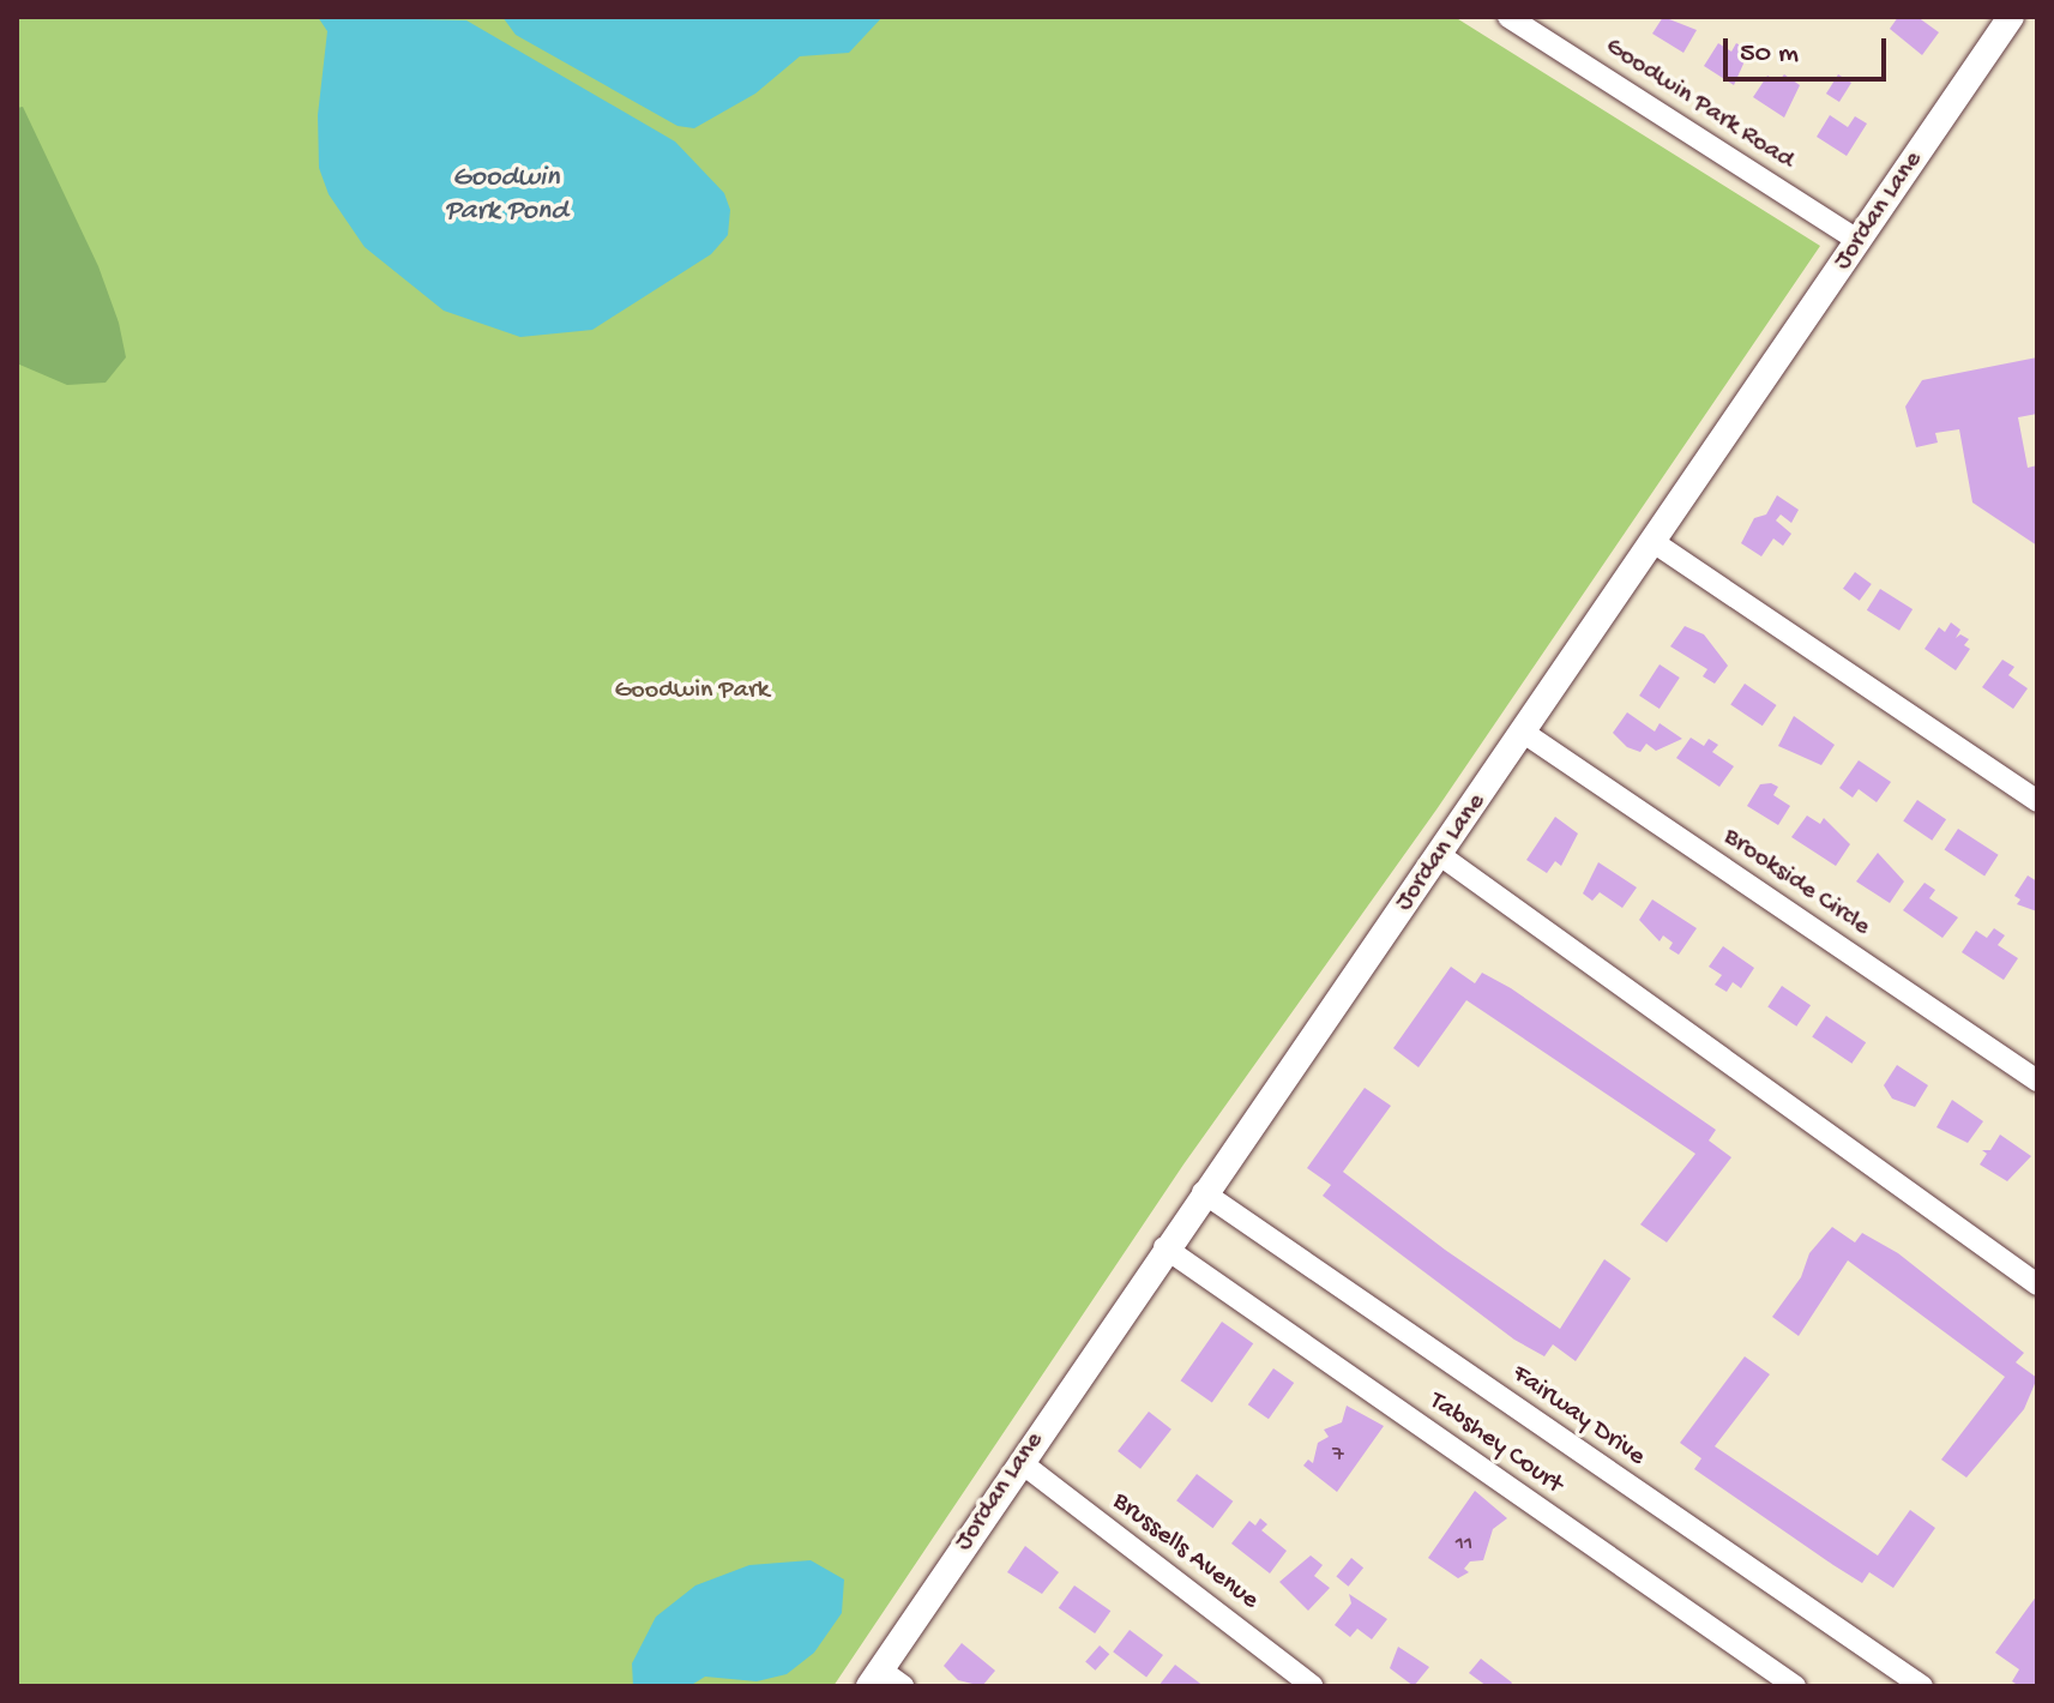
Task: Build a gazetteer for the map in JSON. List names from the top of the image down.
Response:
{
  "streets": {
    "main road": ["Jordan Lane"],
    "street": [
      "Goodwin Park Road",
      "Brookside Circle",
      "Fairway Drive",
      "Tabshey Court",
      "Brussells Avenue"
    ]
  },
  "crossings": [
    ["Goodwin Park Road", "Jordan Lane"],
    ["Jordan Lane", "Brookside Circle"],
    ["Jordan Lane", "Fairway Drive"],
    ["Jordan Lane", "Tabshey Court"],
    ["Jordan Lane", "Brussells Avenue"]
  ],
  "water": ["Goodwin Park Pond"],
  "parks": ["Goodwin Park"],
  "house_numbers": ["7", "11"],
  "scale_bar": "50 m"
}
